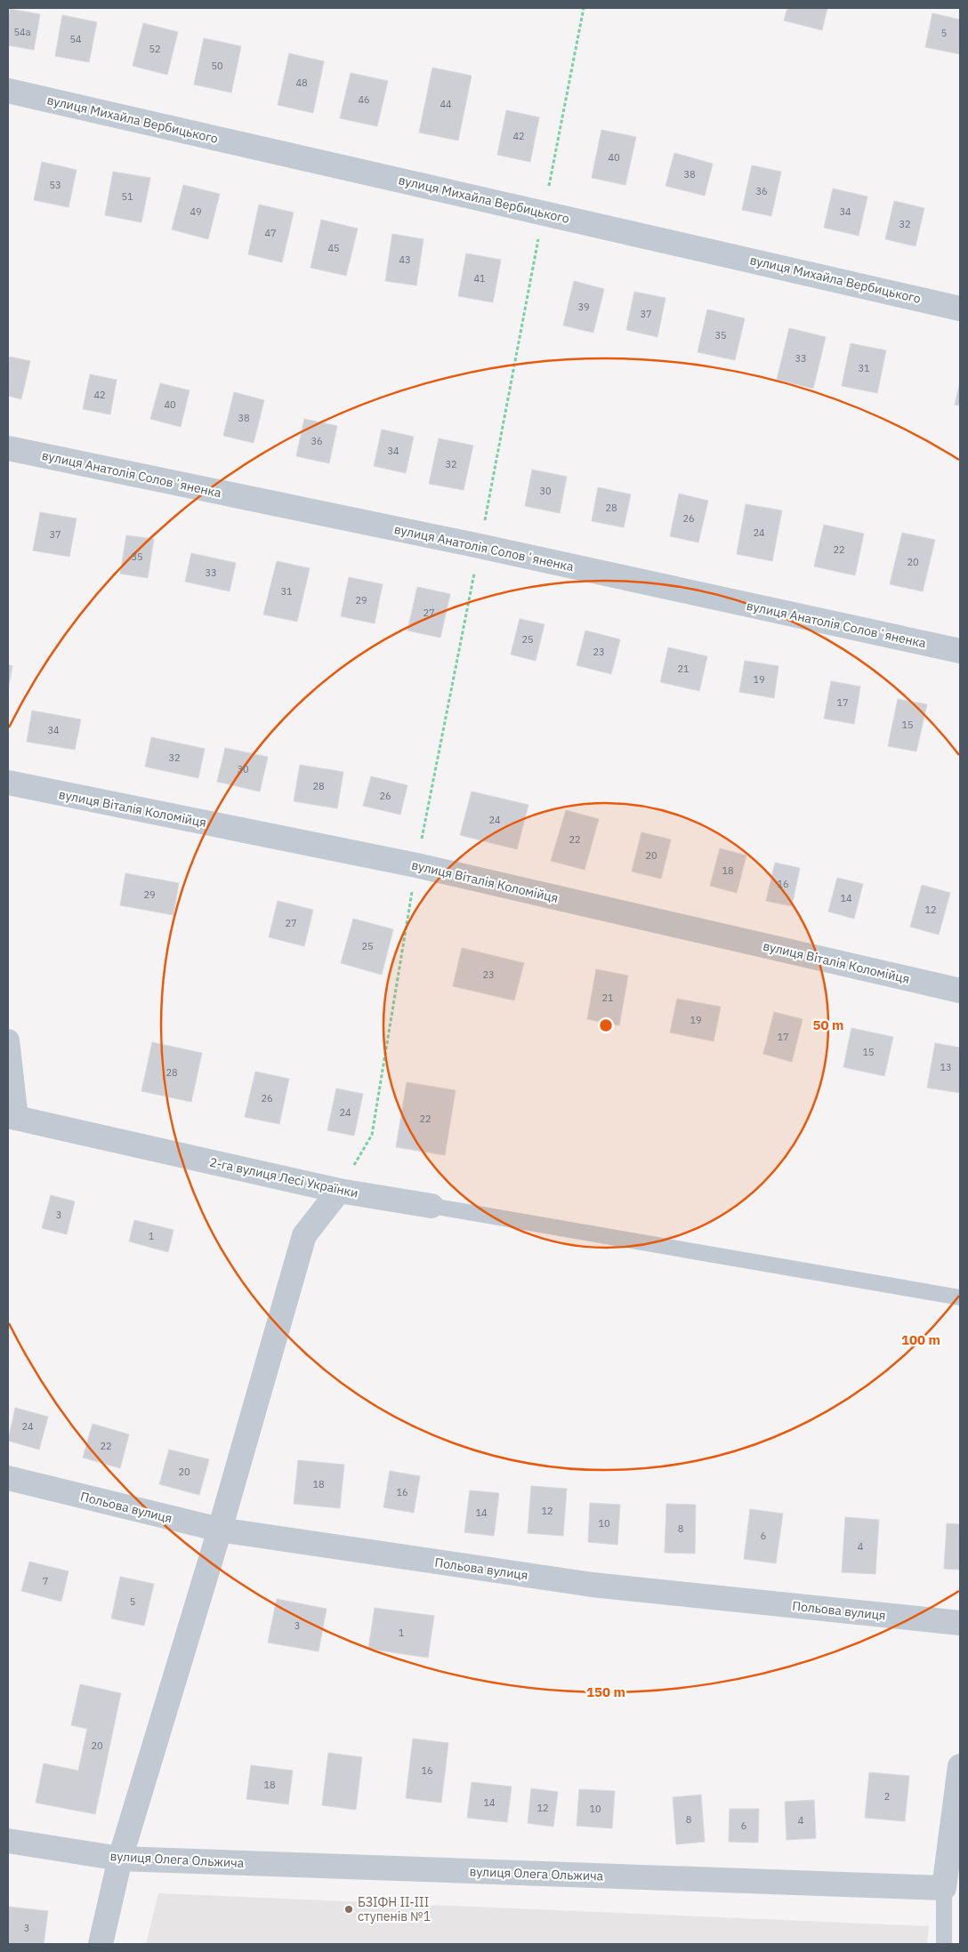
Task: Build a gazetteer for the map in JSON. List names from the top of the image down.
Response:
{
  "streets": {
    "street": [
      "вулиця Михайла Вербицького",
      "вулиця Анатолія Соловʼяненка",
      "вулиця Віталія Коломійця",
      "2-га вулиця Лесі Українки",
      "Польова вулиця",
      "вулиця Олега Ольжича"
    ]
  },
  "places": ["БЗІФН ІІ-ІІІ ступенів №1"],
  "house_numbers": [
    "54а",
    "5",
    "54",
    "52",
    "50",
    "48",
    "46",
    "44",
    "42",
    "40",
    "38",
    "53",
    "36",
    "51",
    "49",
    "34",
    "32",
    "47",
    "45",
    "43",
    "41",
    "39",
    "37",
    "35",
    "33",
    "31",
    "42",
    "40",
    "38",
    "36",
    "34",
    "32",
    "30",
    "28",
    "26",
    "24",
    "37",
    "22",
    "35",
    "20",
    "33",
    "31",
    "29",
    "27",
    "25",
    "23",
    "21",
    "19",
    "17",
    "15",
    "34",
    "32",
    "30",
    "28",
    "26",
    "24",
    "22",
    "20",
    "18",
    "16",
    "29",
    "14",
    "12",
    "27",
    "25",
    "23",
    "21",
    "19",
    "17",
    "15",
    "13",
    "28",
    "26",
    "24",
    "22",
    "3",
    "1",
    "24",
    "22",
    "20",
    "18",
    "16",
    "12",
    "14",
    "10",
    "8",
    "6",
    "4",
    "7",
    "5",
    "3",
    "1",
    "20",
    "16",
    "18",
    "2",
    "14",
    "12",
    "10",
    "8",
    "4",
    "6",
    "3"
  ],
  "rings": ["50 m", "100 m", "150 m"]
}
